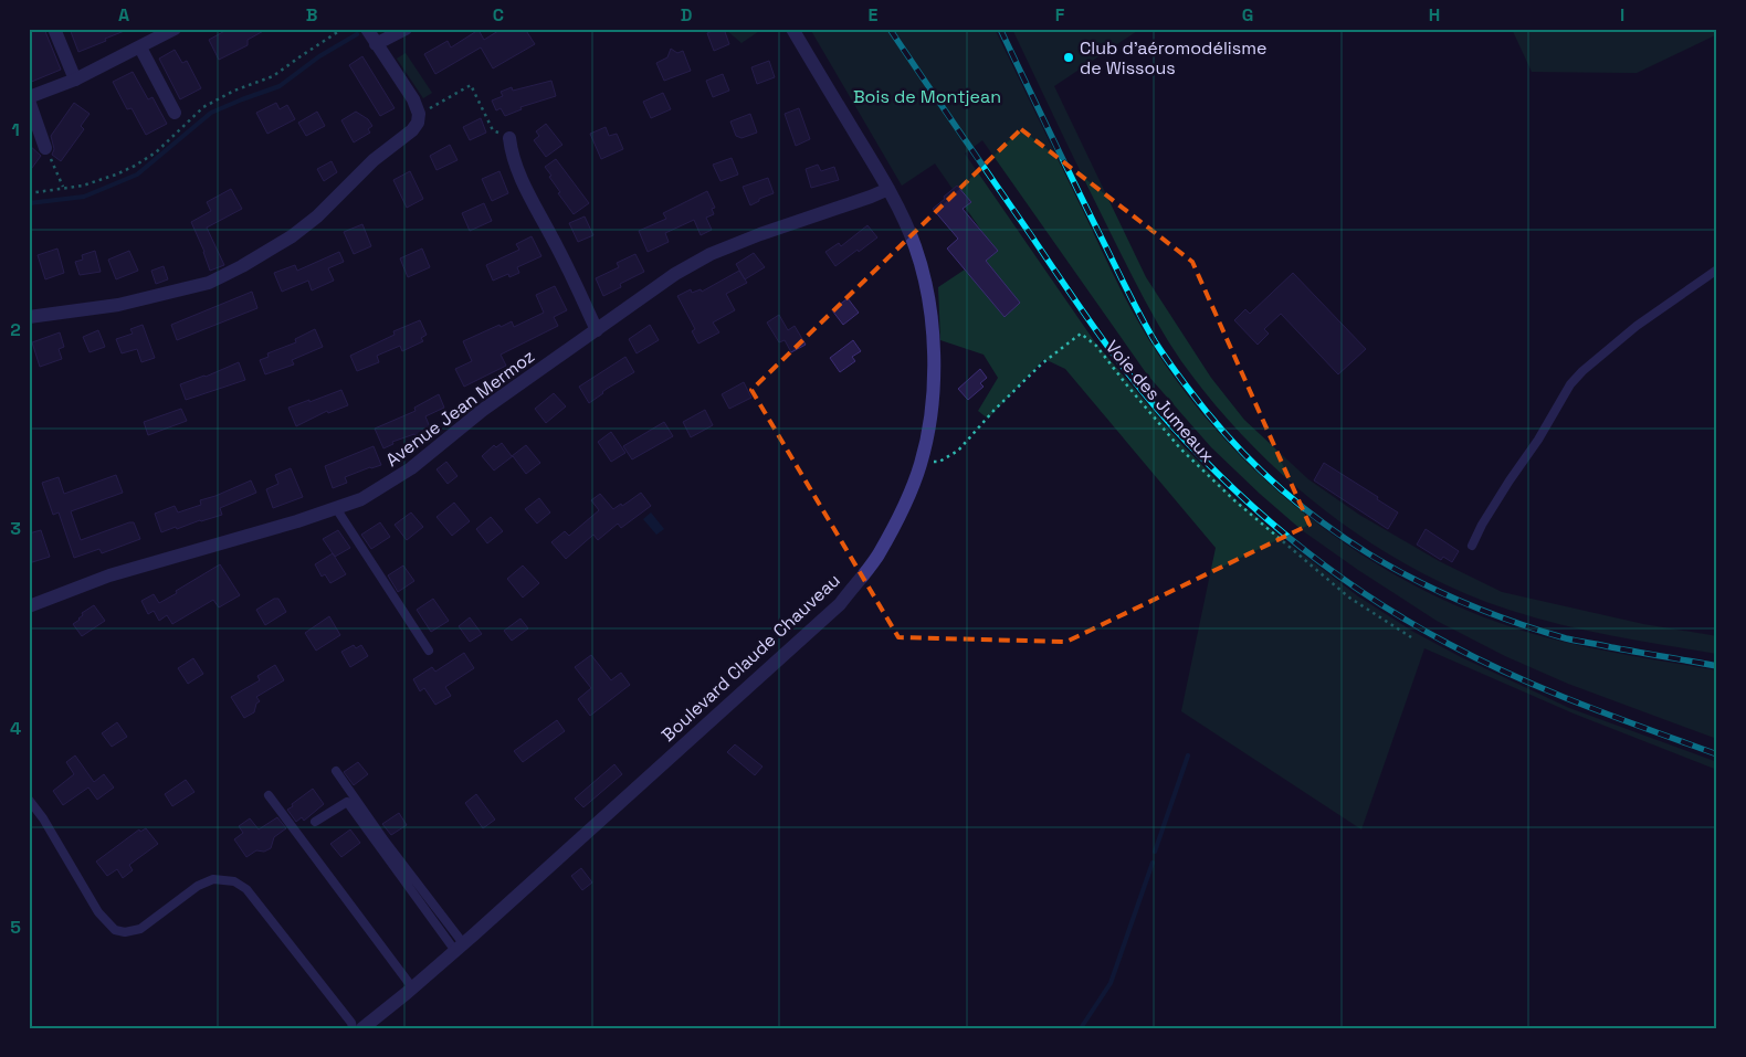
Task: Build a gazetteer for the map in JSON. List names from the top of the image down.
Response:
{
  "streets": {
    "street": ["Avenue Jean Mermoz", "Boulevard Claude Chauveau"],
    "path": ["Voie des Jumeaux"]
  },
  "crossings": [
    ["Voie des Jumeaux", "Boulevard Claude Chauveau"],
    ["Avenue Jean Mermoz", "Boulevard Claude Chauveau"]
  ],
  "parks": ["Bois de Montjean"],
  "places": ["Club d'aéromodélisme de Wissous"],
  "grid": {
    "columns": [
      "A",
      "B",
      "C",
      "D",
      "E",
      "F",
      "G",
      "H",
      "I"
    ],
    "rows": [
      "1",
      "2",
      "3",
      "4",
      "5"
    ]
  }
}
